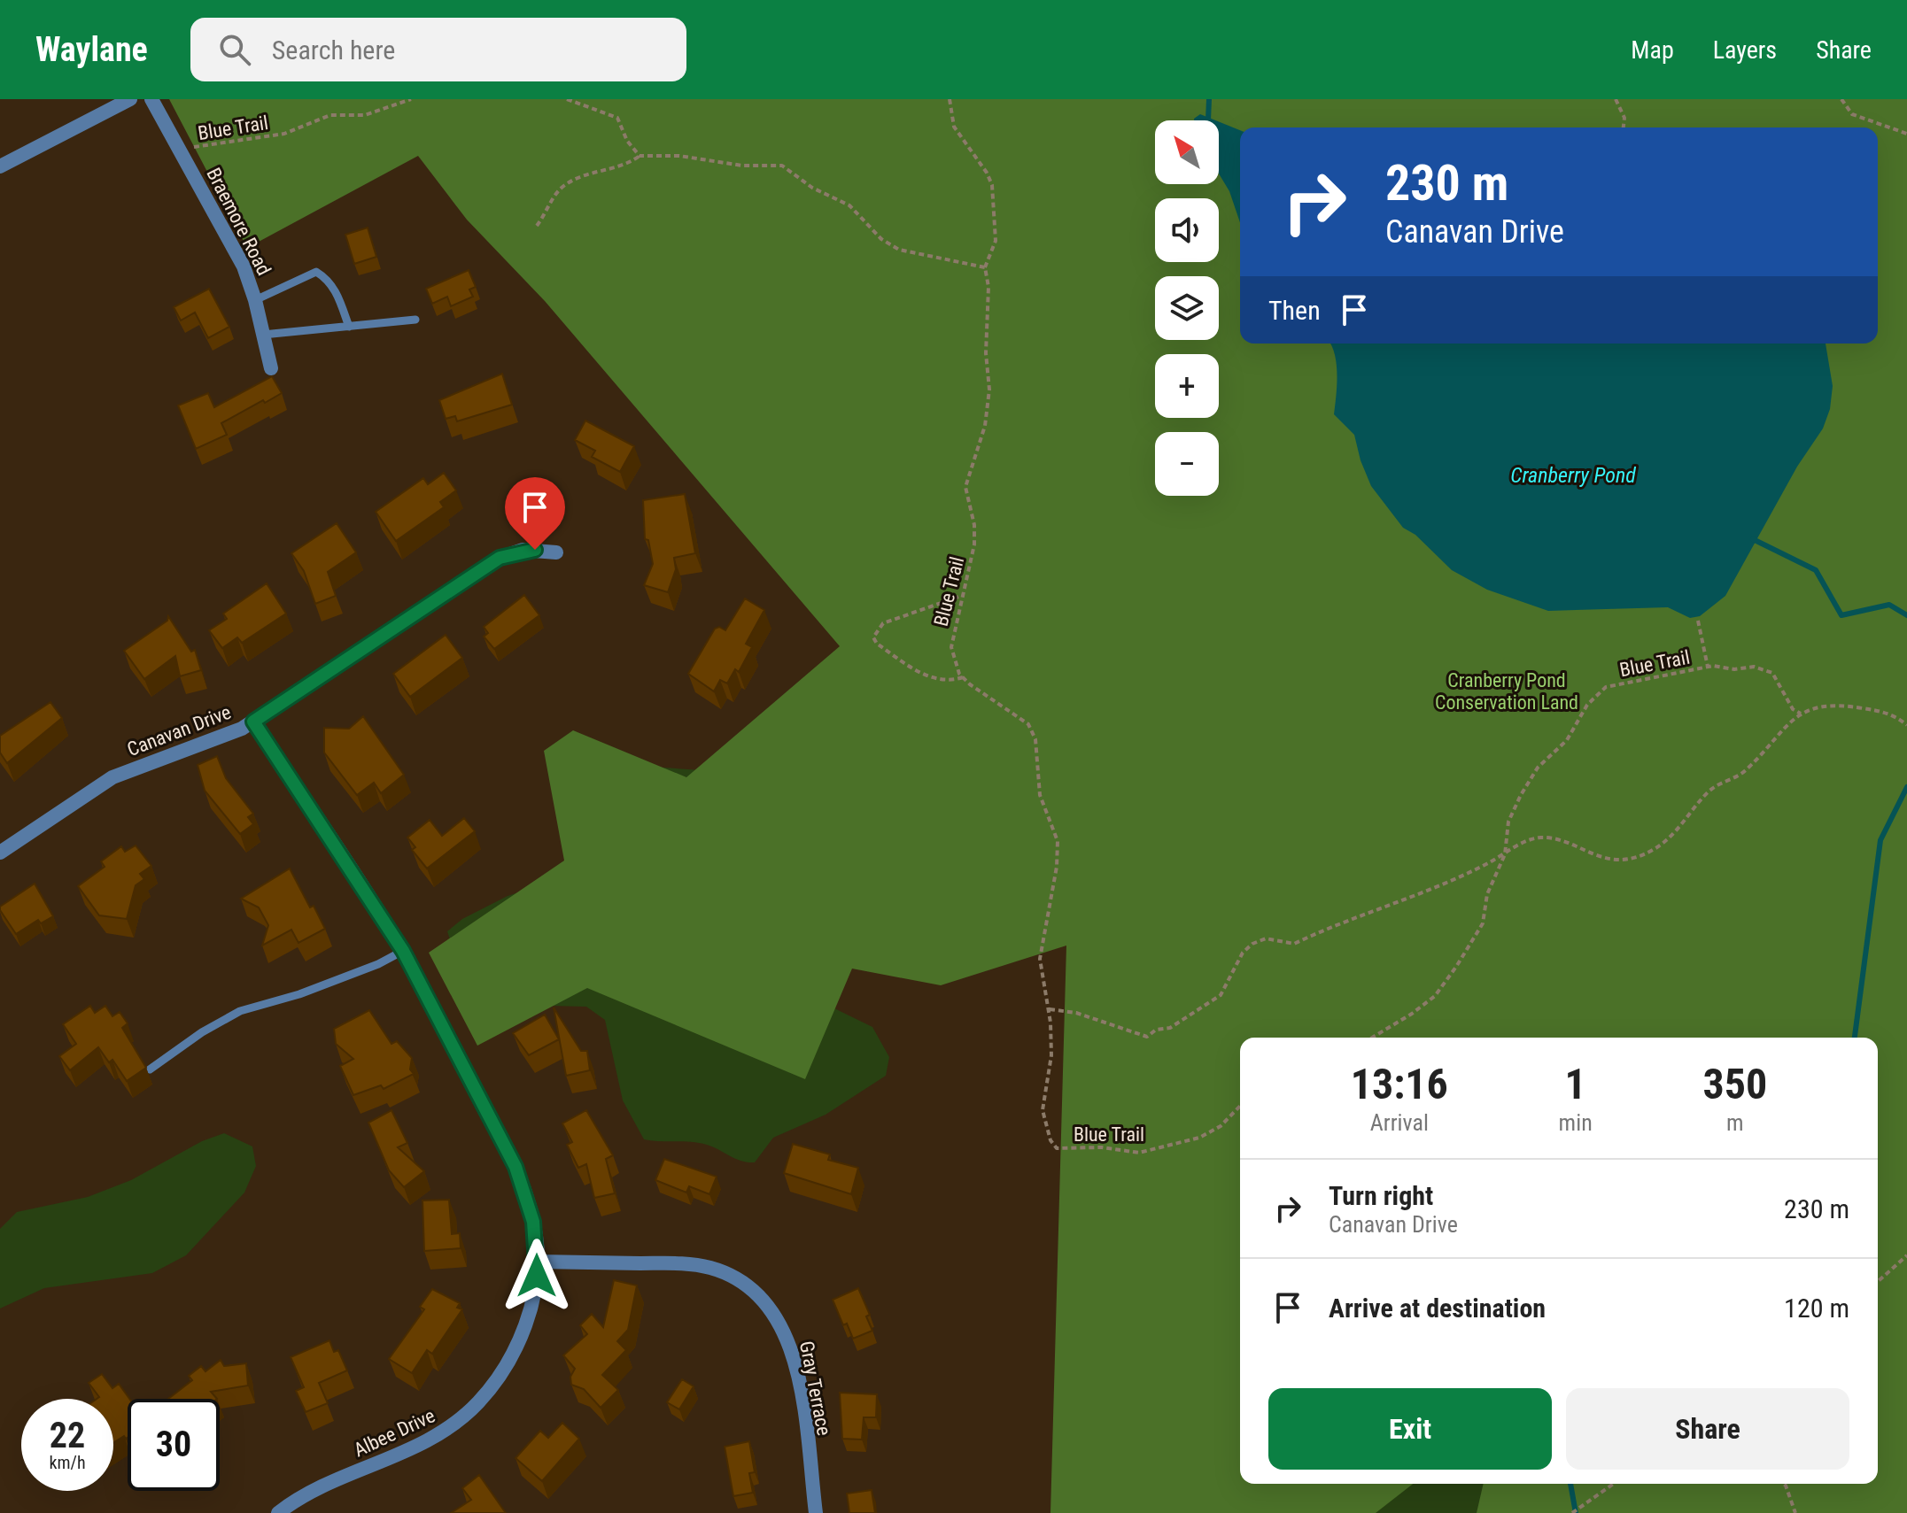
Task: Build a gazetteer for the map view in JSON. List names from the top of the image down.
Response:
{
  "streets": {
    "street": [
      "Braemore Road",
      "Canavan Drive",
      "Gray Terrace",
      "Albee Drive"
    ],
    "path": ["Blue Trail"]
  },
  "crossings": [
    ["Blue Trail", "Braemore Road"],
    ["Canavan Drive", "Albee Drive"],
    ["Gray Terrace", "Albee Drive"]
  ],
  "water": ["Cranberry Pond"],
  "parks": ["Cranberry Pond Conservation Land"],
  "north": "top left",
  "page": {
    "header": "Waylane",
    "search": "Search here",
    "nav": ["Map", "Layers", "Share"],
    "map_buttons": ["+", "−"],
    "turn": ["230 m", "Canavan Drive"],
    "then": "Then",
    "eta": [
      "13:16",
      "Arrival",
      "1",
      "min",
      "350",
      "m"
    ],
    "list": [
      {
        "name": "Turn right",
        "note": "Canavan Drive",
        "value": "230 m"
      },
      {
        "name": "Arrive at destination",
        "value": "120 m"
      }
    ],
    "buttons": ["Exit", "Share"],
    "speed": "22 km/h",
    "limit": "30"
  }
}
